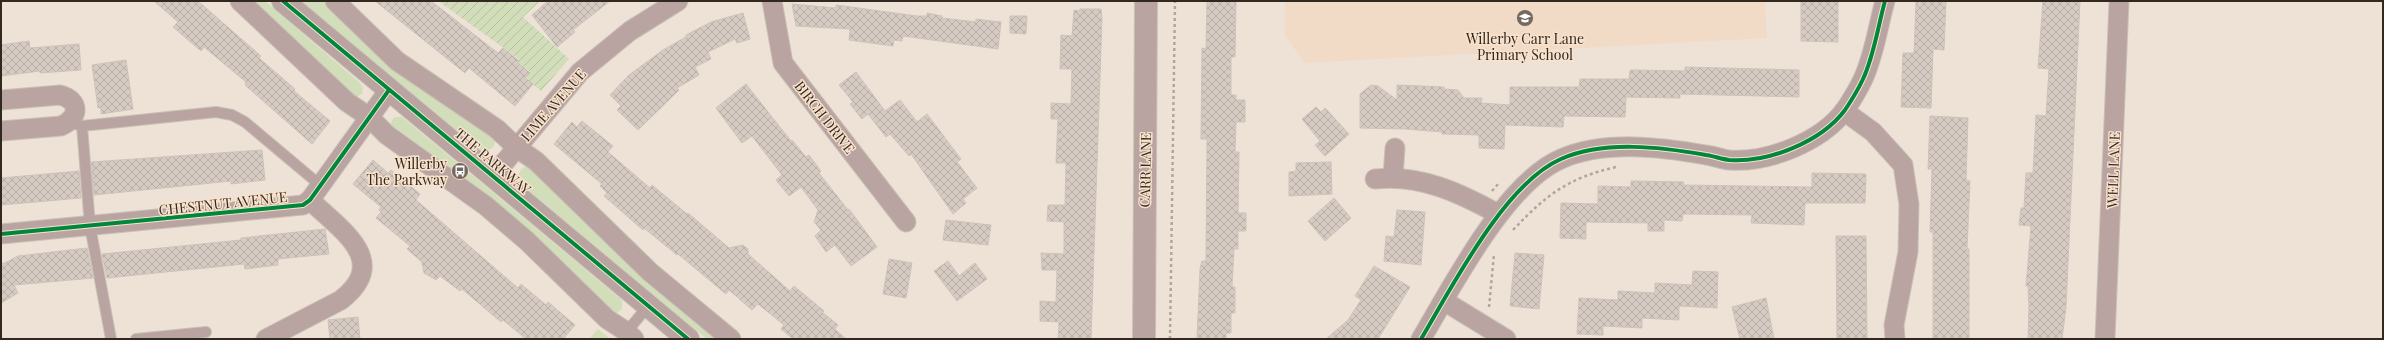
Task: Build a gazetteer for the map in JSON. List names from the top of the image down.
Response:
{
  "streets": {
    "street": [
      "LIME AVENUE",
      "BIRCH DRIVE",
      "THE PARKWAY",
      "CARR LANE",
      "WELL LANE",
      "CHESTNUT AVENUE"
    ]
  },
  "crossings": [
    ["LIME AVENUE", "THE PARKWAY"]
  ],
  "places": {
    "school or university": ["Willerby Carr Lane Primary School"],
    "bus stop": ["Willerby The Parkway"]
  }
}
